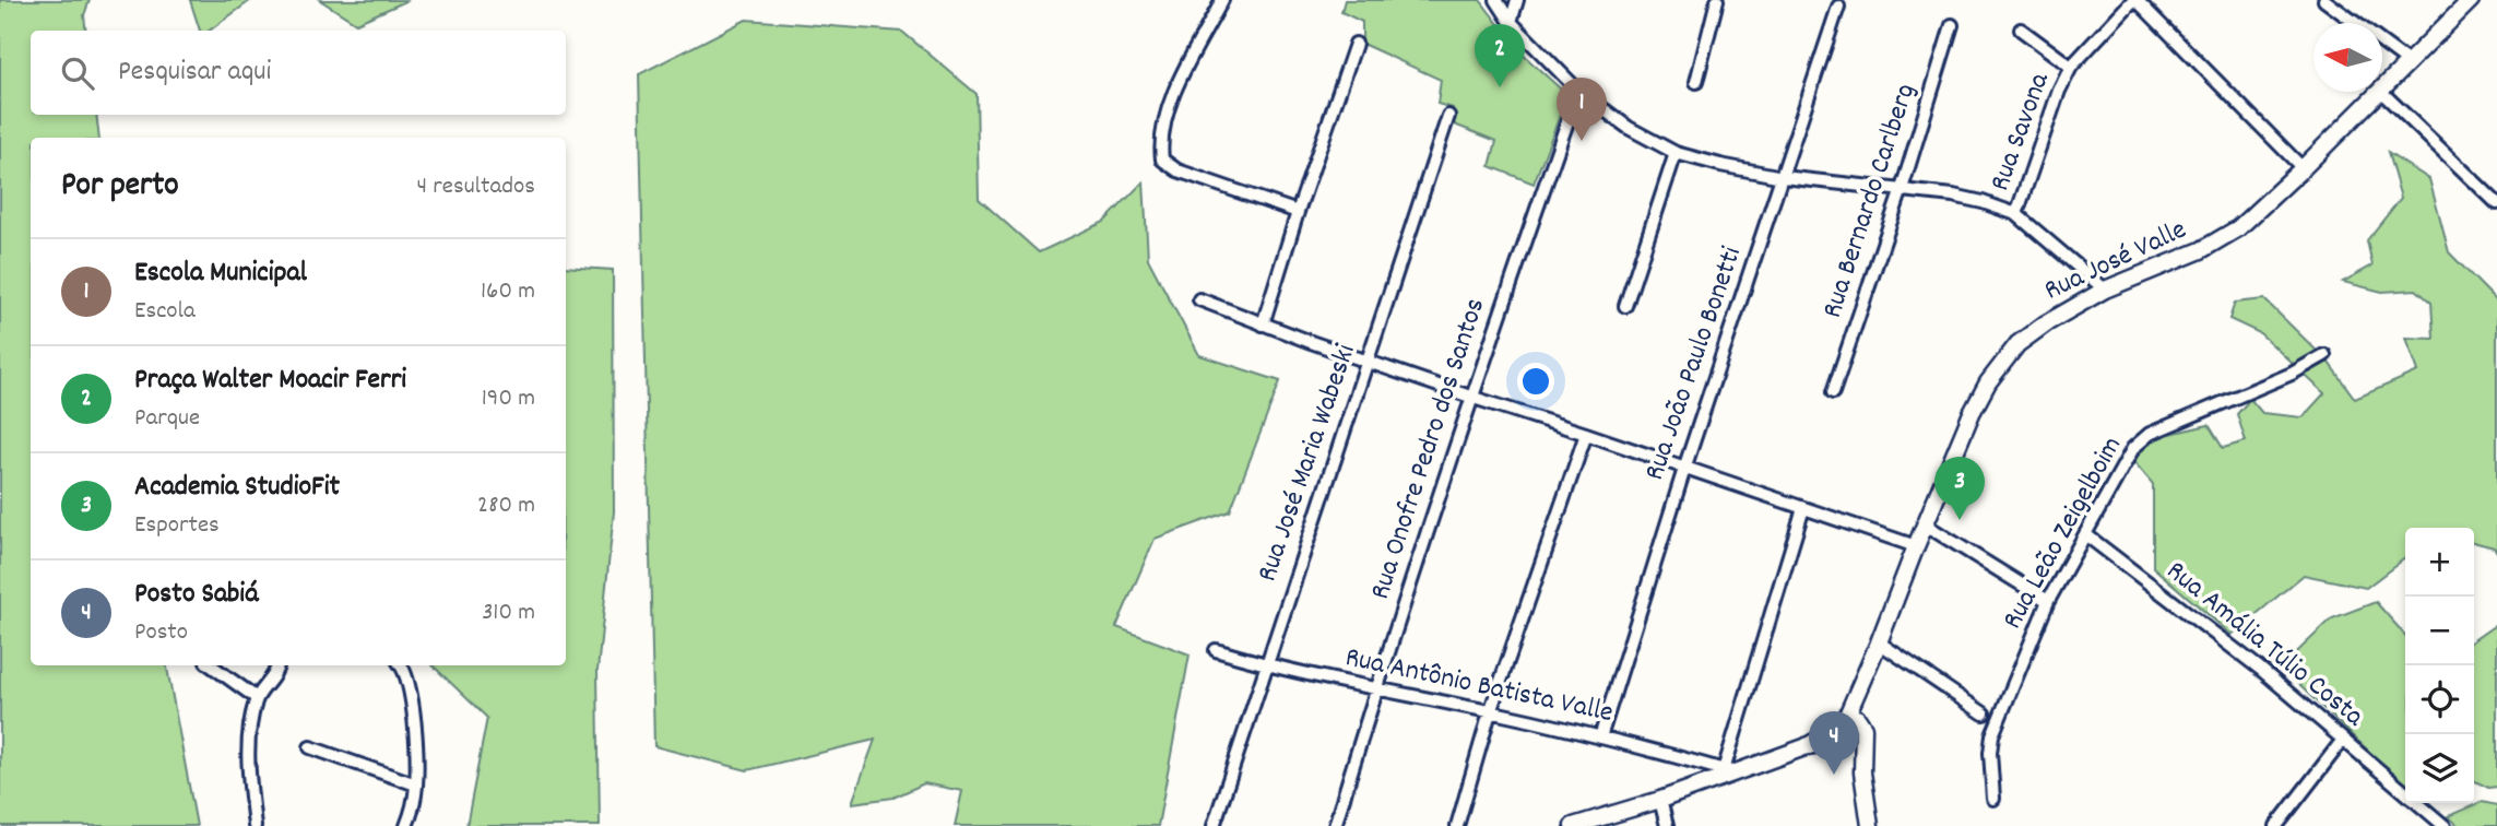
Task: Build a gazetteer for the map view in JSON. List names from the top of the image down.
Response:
{
  "streets": {
    "street": [
      "Rua Savona",
      "Rua Bernardo Carlberg",
      "Rua José Valle",
      "Rua João Paulo Bonetti",
      "Rua Onofre Pedro dos Santos",
      "Rua José Maria Wabeski",
      "Rua Leão Zeigelboim",
      "Rua Amália Túlio Costa",
      "Rua Antônio Batista Valle"
    ]
  },
  "crossings": [
    ["Rua João Paulo Bonetti", "Rua Antônio Batista Valle"],
    ["Rua Onofre Pedro dos Santos", "Rua Antônio Batista Valle"],
    ["Rua José Maria Wabeski", "Rua Antônio Batista Valle"],
    ["Rua Leão Zeigelboim", "Rua Amália Túlio Costa"]
  ],
  "north": "left",
  "page": {
    "pins": [
      "2",
      "1",
      "3",
      "4"
    ],
    "search": "Pesquisar aqui",
    "heading": ["Por perto", "4 resultados"],
    "list": [
      {
        "mark": "1",
        "name": "Escola Municipal",
        "note": "Escola",
        "value": "160 m"
      },
      {
        "mark": "2",
        "name": "Praça Walter Moacir Ferri",
        "note": "Parque",
        "value": "190 m"
      },
      {
        "mark": "3",
        "name": "Academia StudioFit",
        "note": "Esportes",
        "value": "280 m"
      },
      {
        "mark": "4",
        "name": "Posto Sabiá",
        "note": "Posto",
        "value": "310 m"
      }
    ],
    "map_buttons": ["+", "−"]
  }
}
